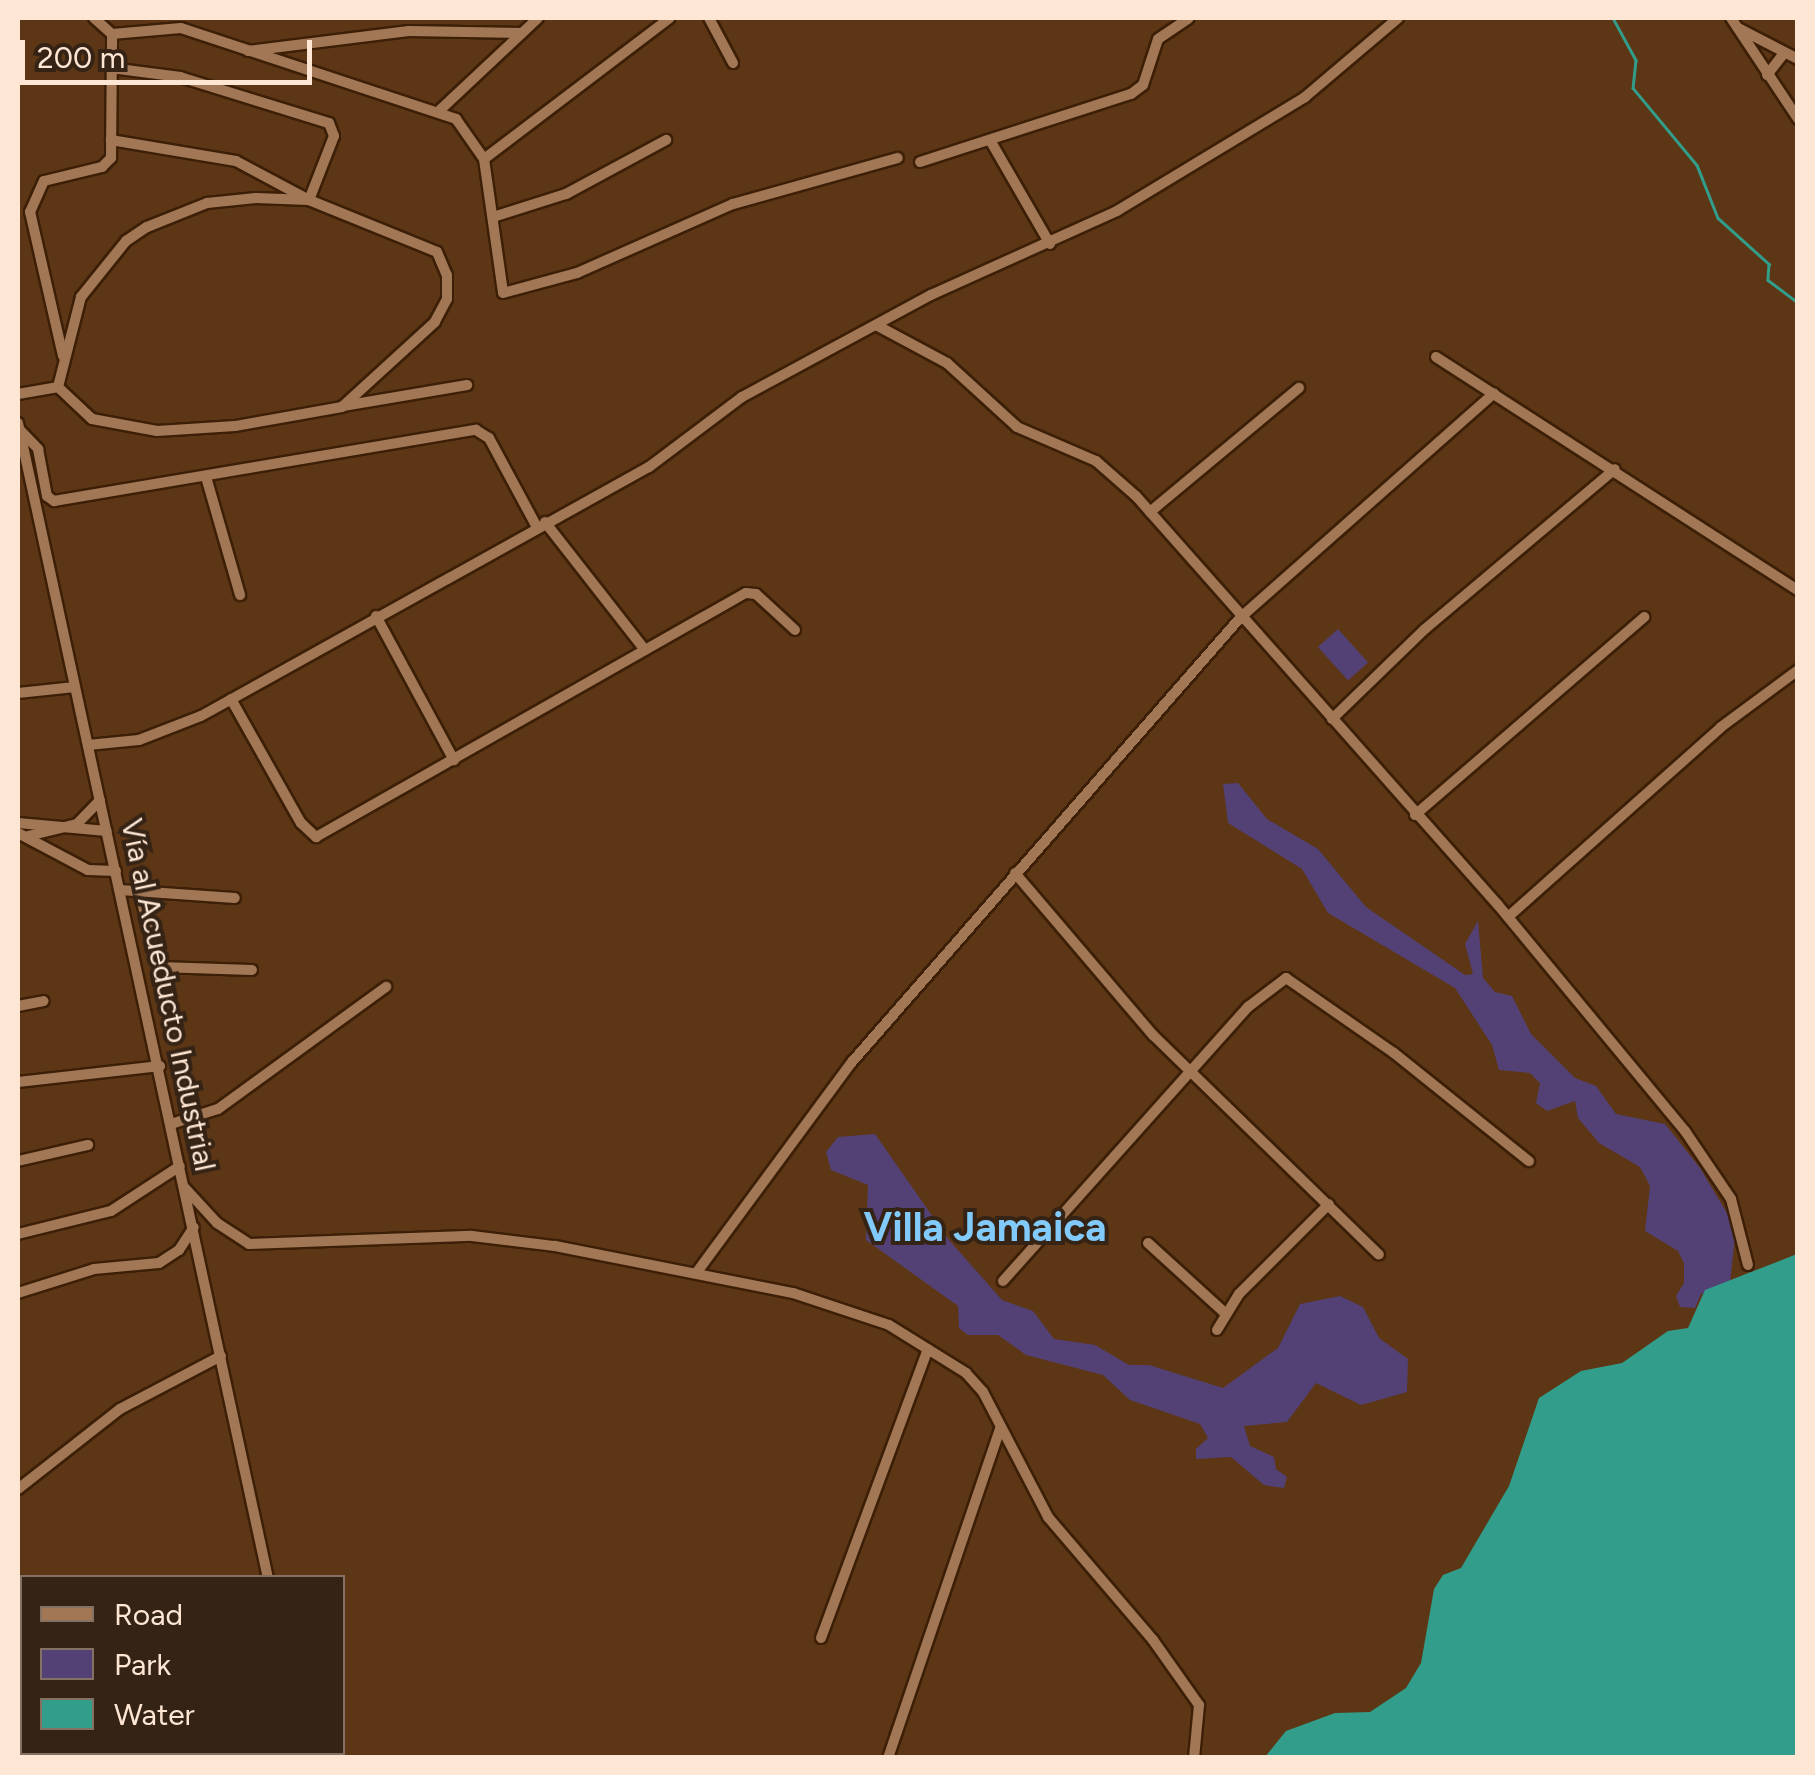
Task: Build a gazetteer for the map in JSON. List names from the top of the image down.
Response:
{
  "streets": {
    "street": ["Vía al Acueducto Industrial"]
  },
  "districts": ["Villa Jamaica"],
  "legend": ["Road", "Park", "Water"],
  "scale_bar": "200 m"
}
